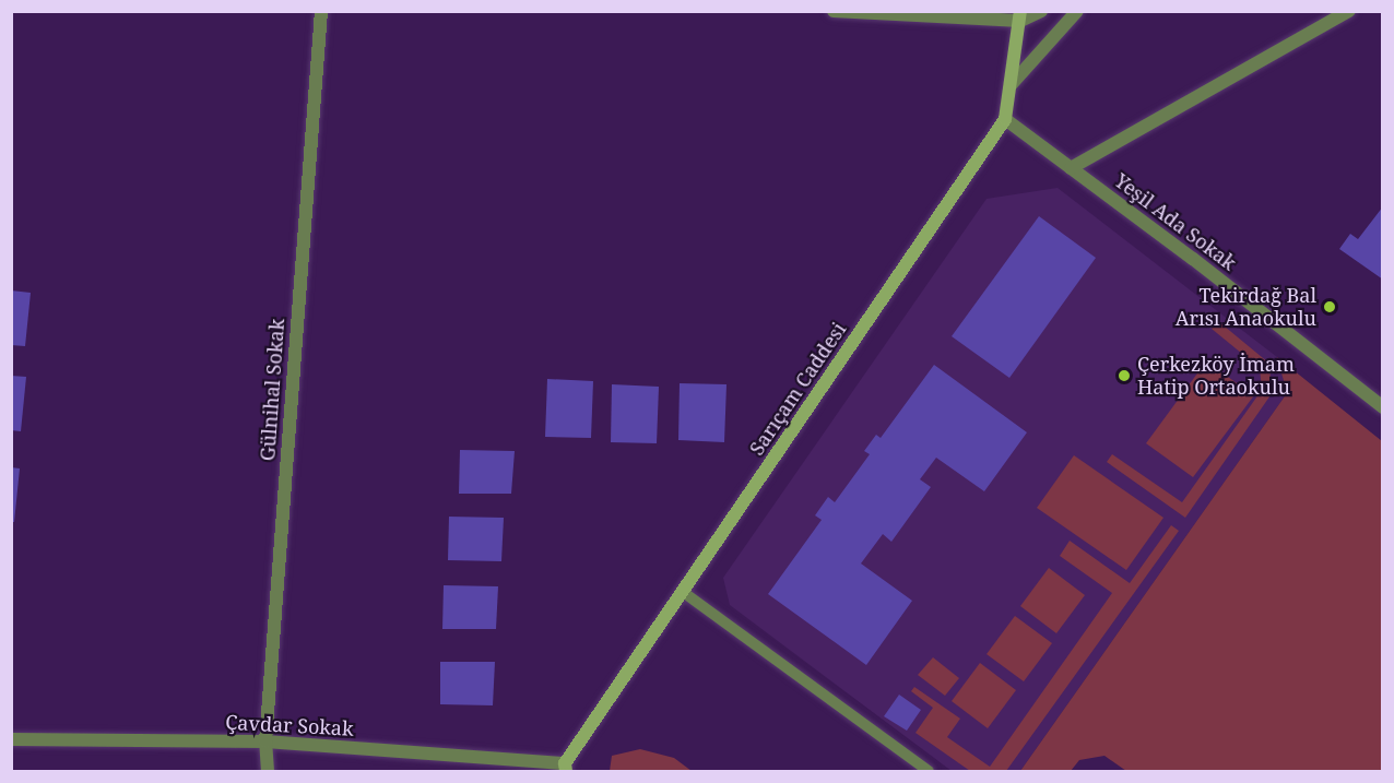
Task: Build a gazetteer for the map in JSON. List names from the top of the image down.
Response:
{
  "streets": {
    "street": [
      "Yeşil Ada Sokak",
      "Sarıçam Caddesi",
      "Gülnihal Sokak",
      "Çavdar Sokak"
    ]
  },
  "crossings": [
    ["Yeşil Ada Sokak", "Sarıçam Caddesi"],
    ["Sarıçam Caddesi", "Çavdar Sokak"],
    ["Gülnihal Sokak", "Çavdar Sokak"]
  ],
  "places": ["Tekirdağ Bal Arısı Anaokulu", "Çerkezköy İmam Hatip Ortaokulu"]
}
